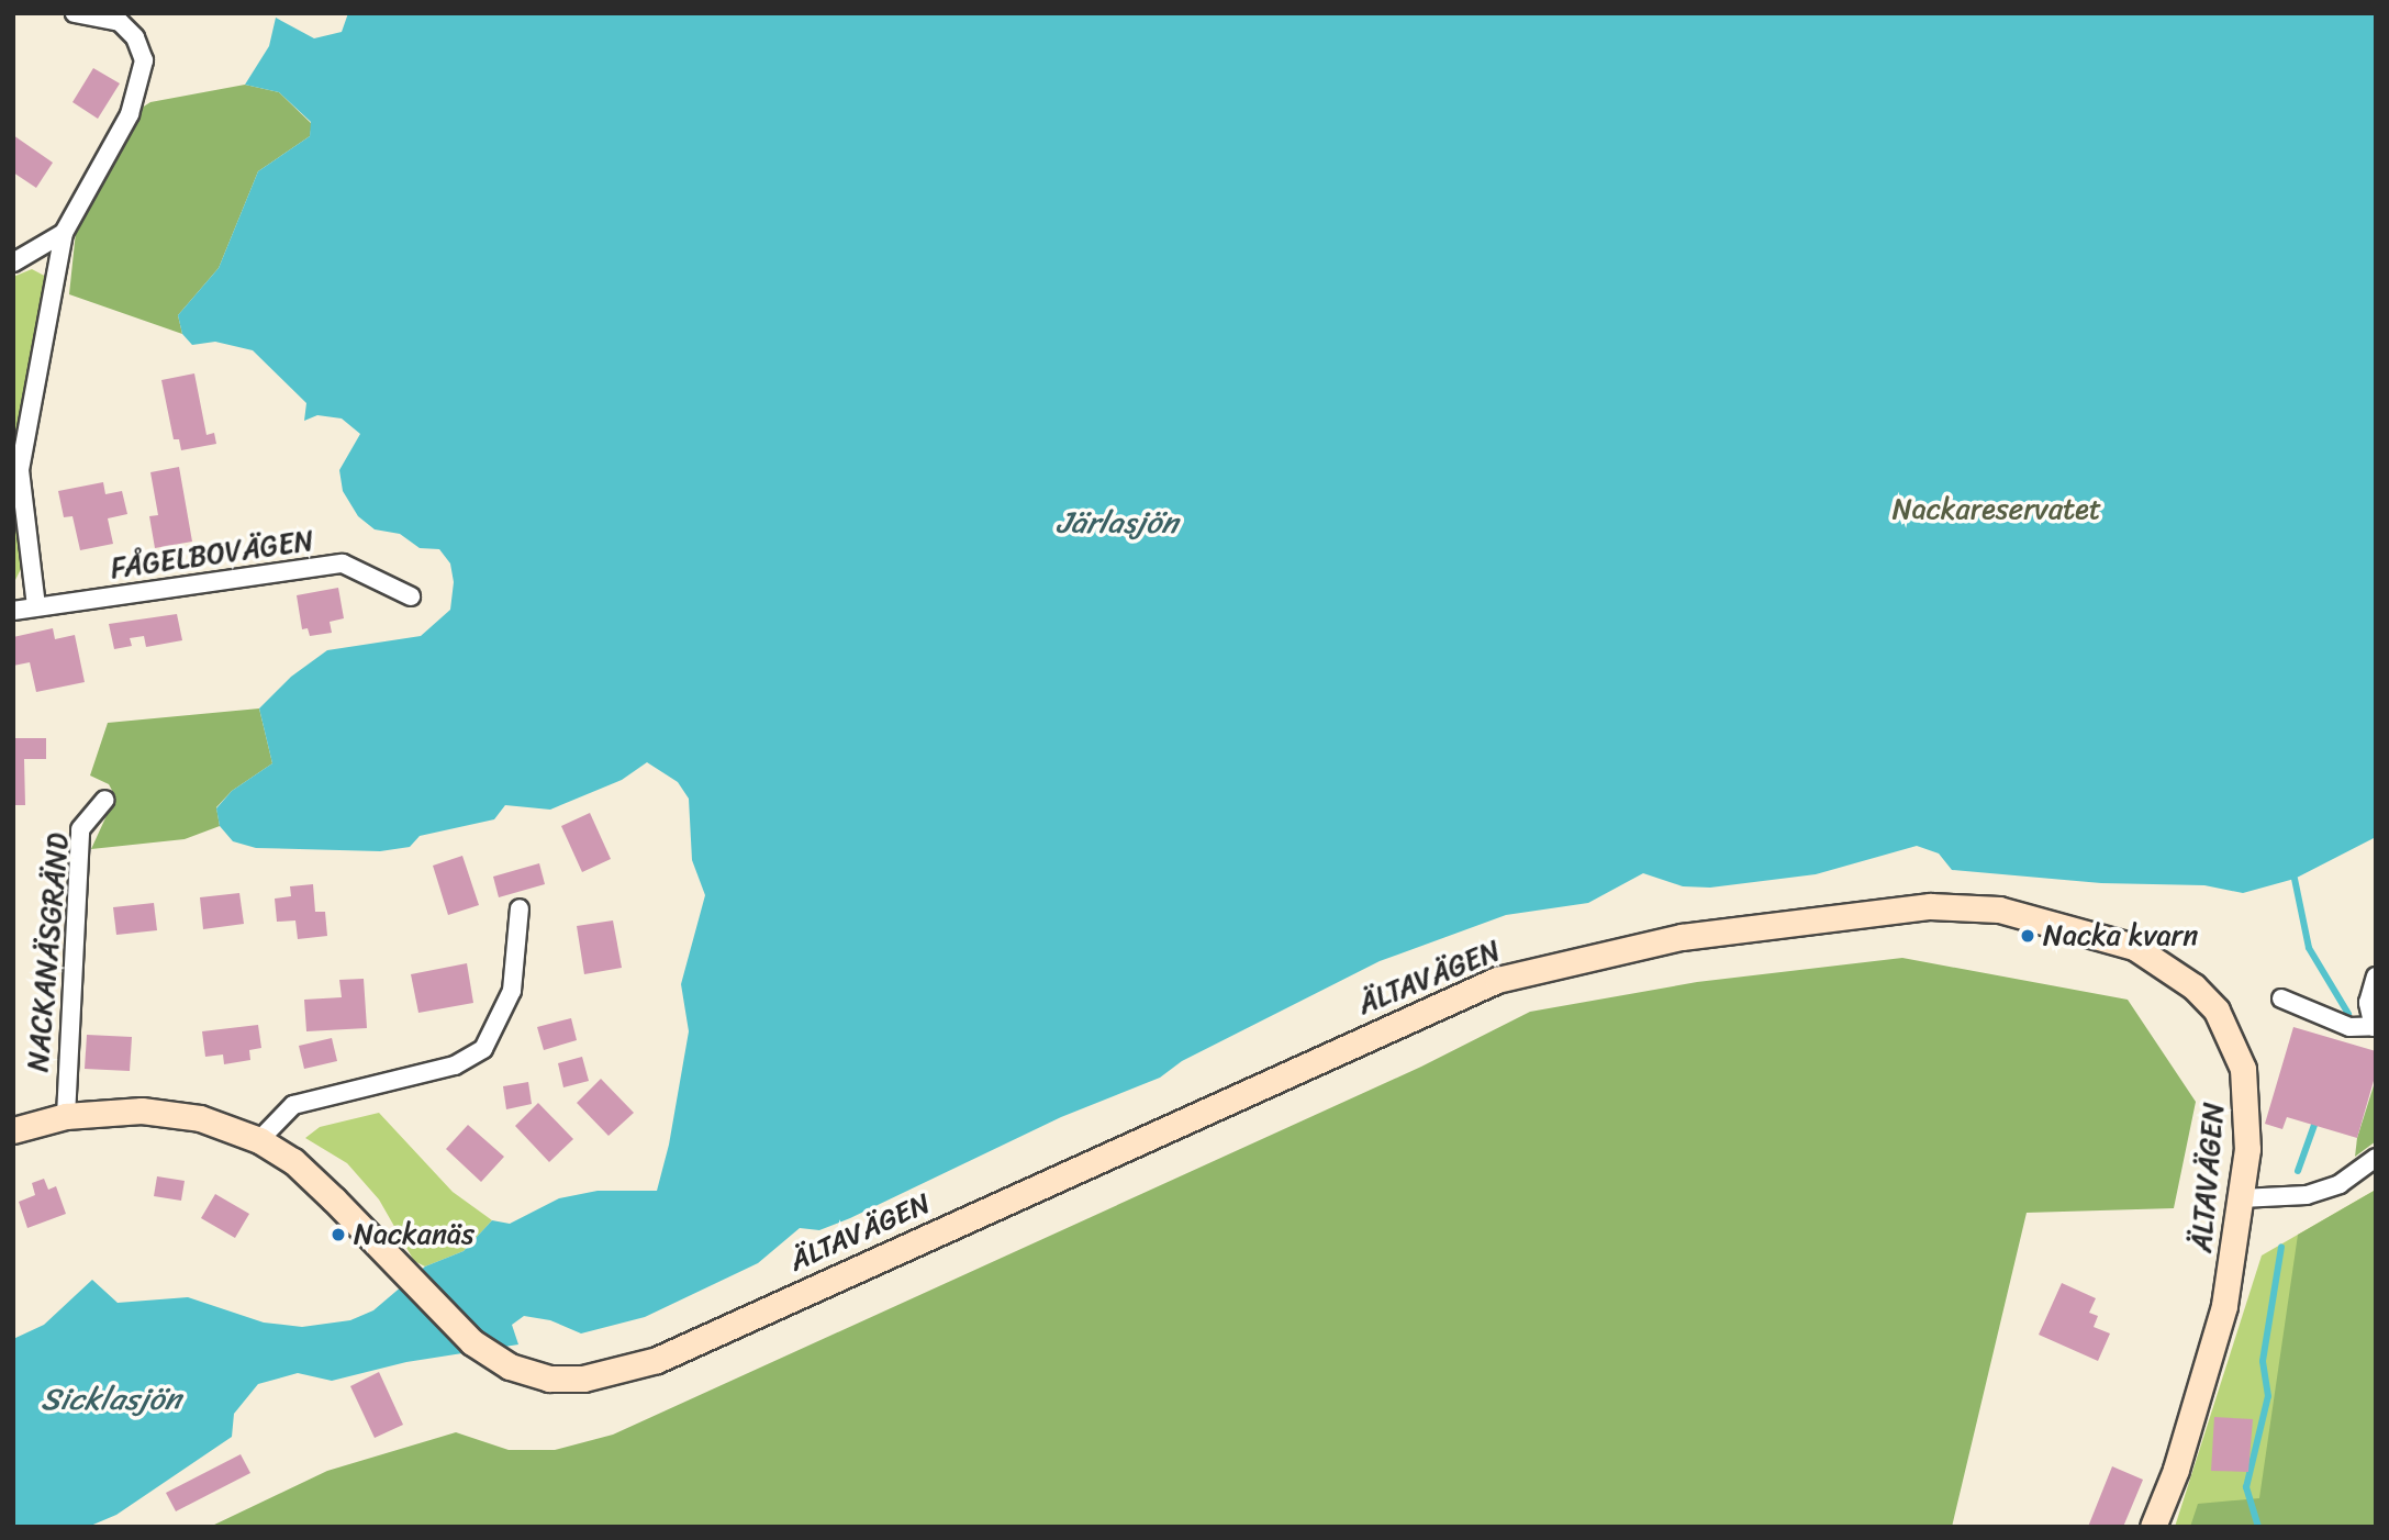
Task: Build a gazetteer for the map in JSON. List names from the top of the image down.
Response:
{
  "streets": {
    "main road": ["ÄLTAVÄGEN"],
    "street": ["FÅGELBOVÄGEN", "NACKANÄSGRÄND"]
  },
  "crossings": [
    ["NACKANÄSGRÄND", "ÄLTAVÄGEN"]
  ],
  "water": ["Järlasjön", "Sicklasjön"],
  "parks": ["Nackareservatet"],
  "places": ["Nacka kvarn", "Nackanäs"]
}
